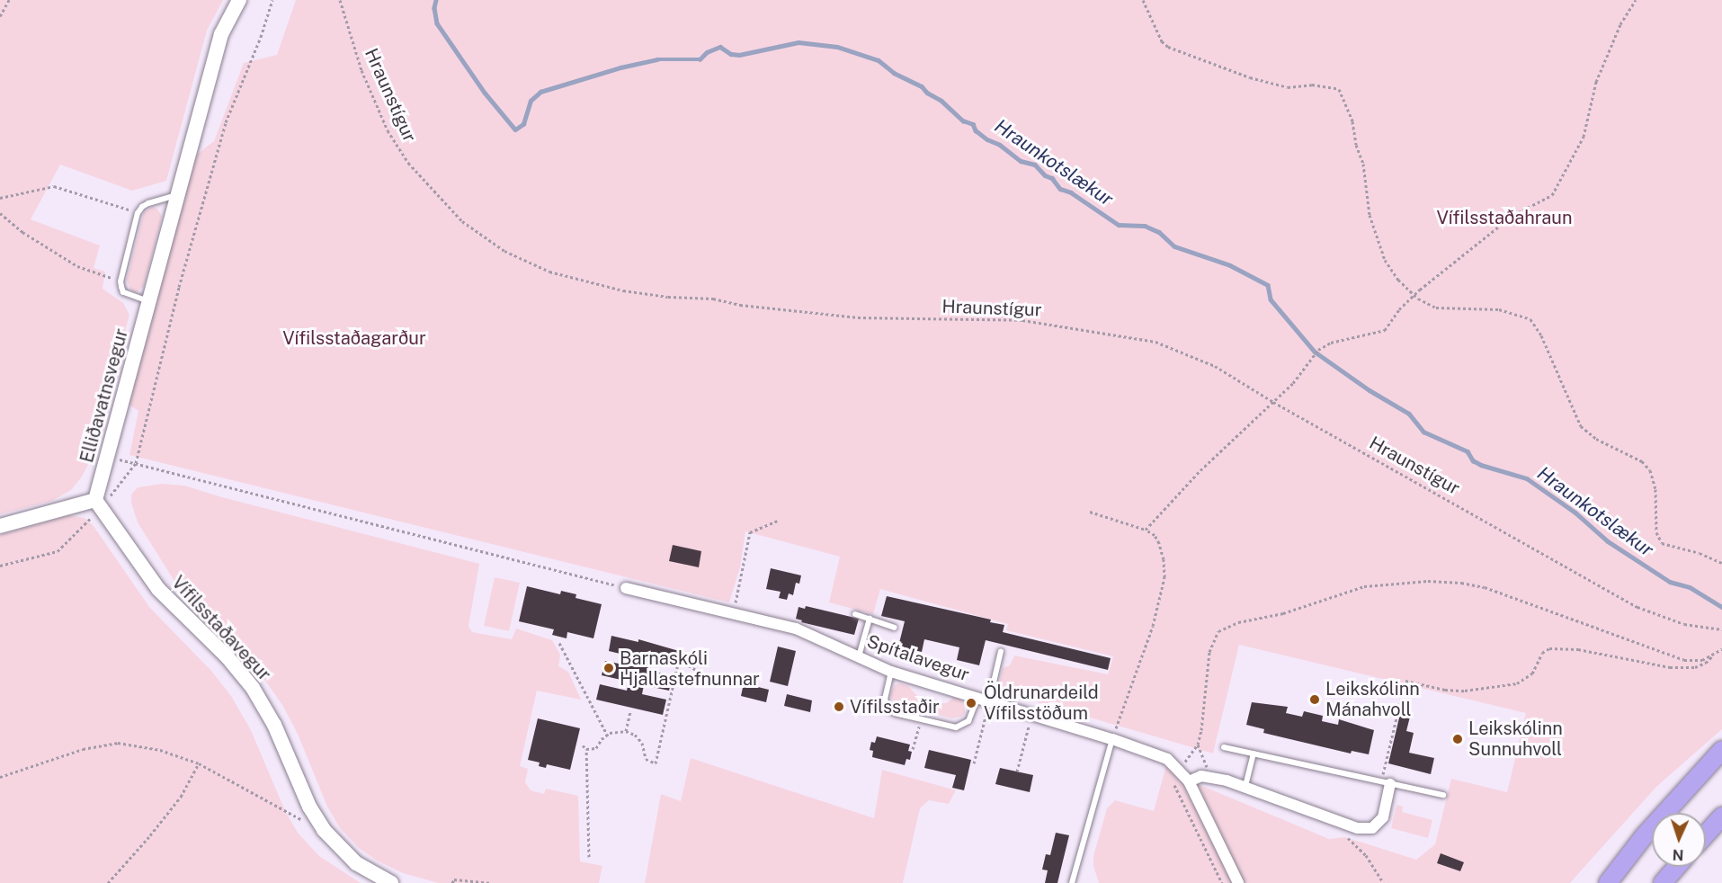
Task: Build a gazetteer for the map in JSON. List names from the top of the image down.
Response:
{
  "streets": {
    "main road": ["Elliðavatnsvegur", "Vífilsstaðavegur"],
    "street": ["Spítalavegur"],
    "path": ["Hraunstígur"]
  },
  "crossings": [
    ["Elliðavatnsvegur", "Vífilsstaðavegur"]
  ],
  "water": ["Hraunkotslækur"],
  "parks": ["Vífilsstaðahraun", "Vífilsstaðagarður"],
  "places": [
    "Barnaskóli Hjallastefnunnar",
    "Leikskólinn Mánahvoll",
    "Öldrunardeild Vífilsstöðum",
    "Vífilsstaðir",
    "Leikskólinn Sunnuhvoll"
  ],
  "north": "bottom"
}
